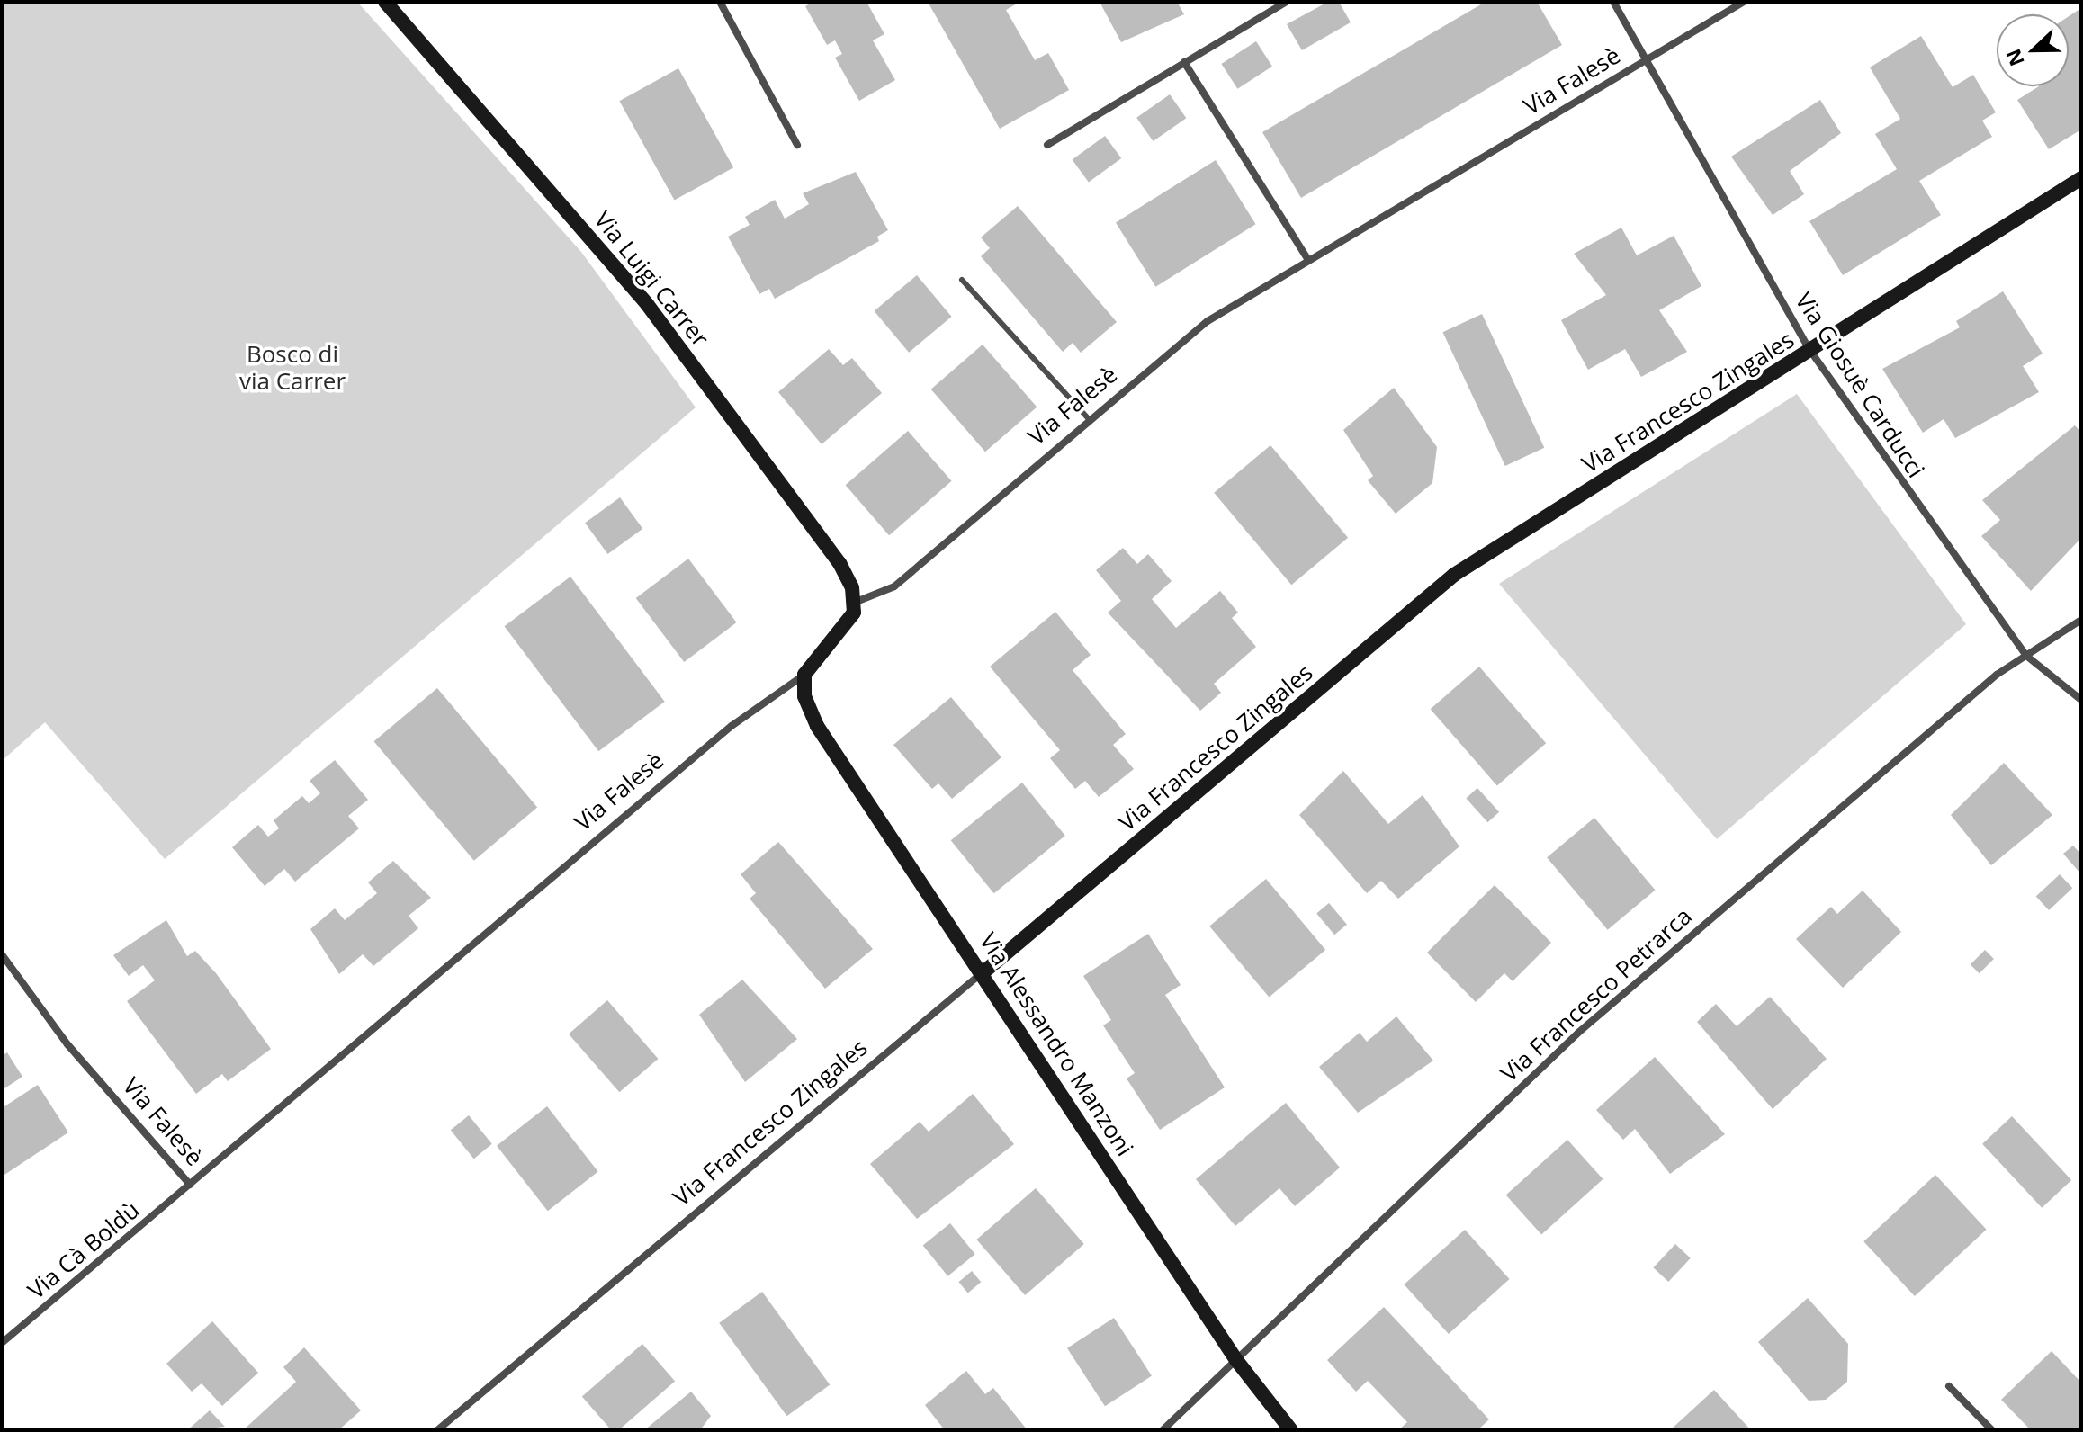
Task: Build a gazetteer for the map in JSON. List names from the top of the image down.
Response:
{
  "streets": {
    "street": [
      "Via Falesè",
      "Via Luigi Carrer",
      "Via Giosuè Carducci",
      "Via Francesco Zingales",
      "Via Francesco Petrarca",
      "Via Alessandro Manzoni",
      "Via Cà Boldù"
    ]
  },
  "crossings": [
    ["Via Falesè", "Via Luigi Carrer"],
    ["Via Falesè", "Via Giosuè Carducci"],
    ["Via Falesè", "Via Alessandro Manzoni"],
    ["Via Falesè", "Via Cà Boldù"],
    ["Via Giosuè Carducci", "Via Francesco Zingales"],
    ["Via Giosuè Carducci", "Via Francesco Petrarca"],
    ["Via Francesco Zingales", "Via Alessandro Manzoni"],
    ["Via Francesco Petrarca", "Via Alessandro Manzoni"]
  ],
  "parks": ["Bosco di via Carrer"],
  "north": "left"
}
